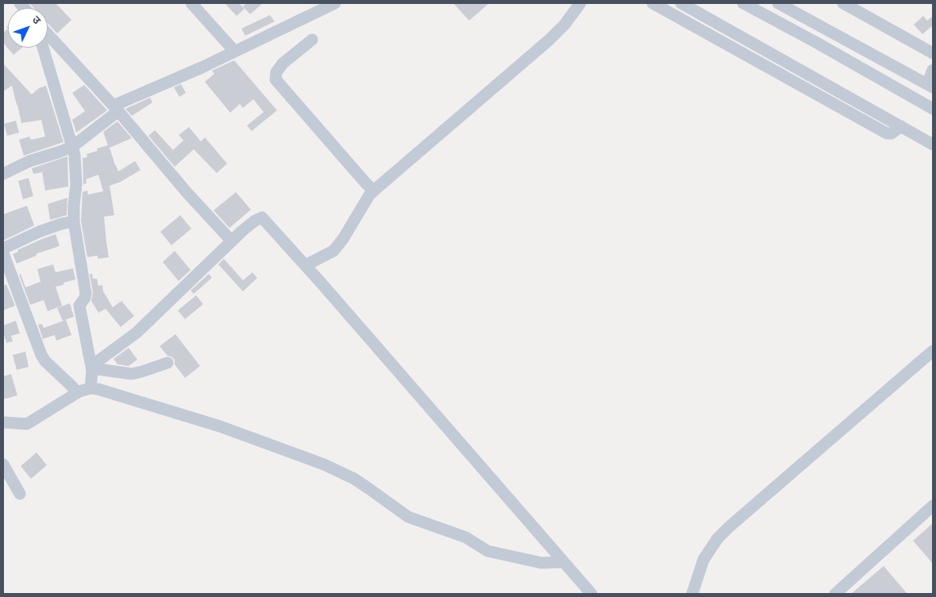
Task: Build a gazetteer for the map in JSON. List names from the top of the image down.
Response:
{
  "north": "top right"
}
